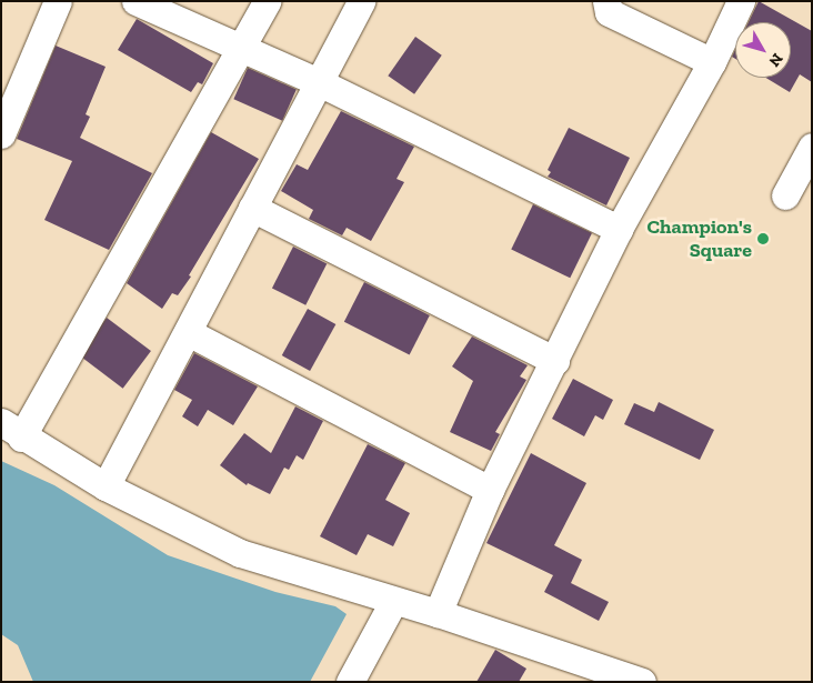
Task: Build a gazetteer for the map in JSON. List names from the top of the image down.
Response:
{
  "places": ["Champion's Square"],
  "north": "bottom right"
}
